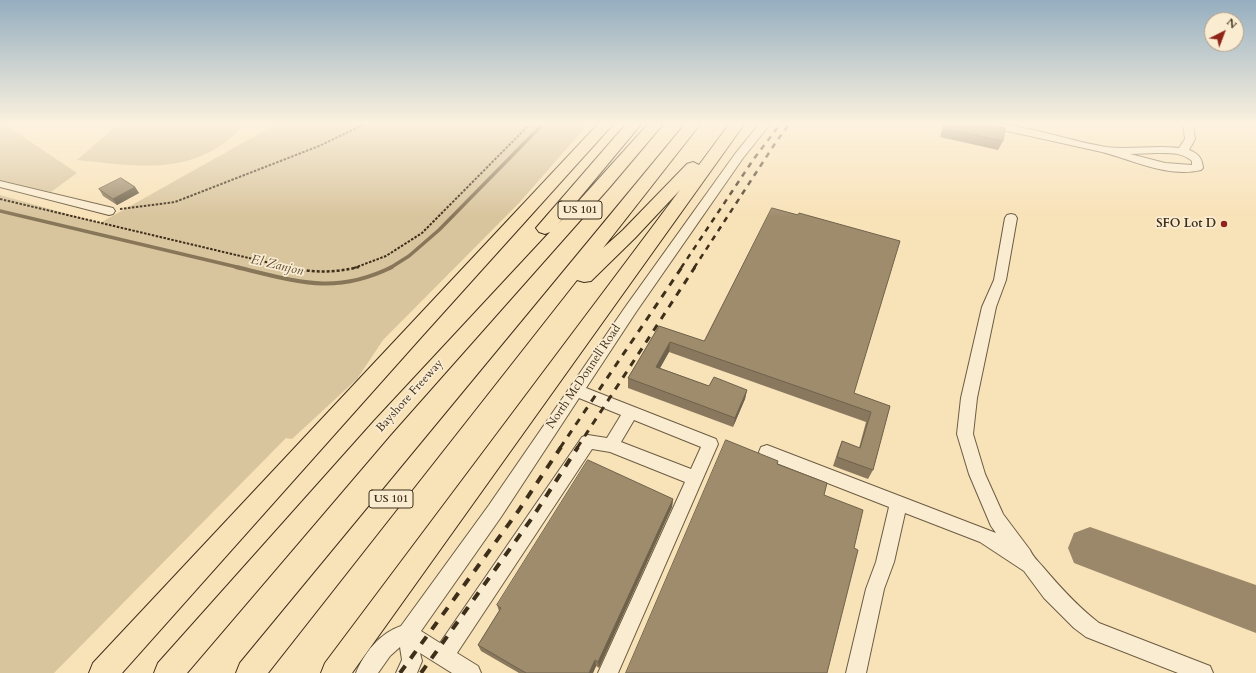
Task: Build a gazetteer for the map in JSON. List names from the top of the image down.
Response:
{
  "streets": {
    "highway": ["US 101", "Bayshore Freeway"],
    "street": ["North McDonnell Road"]
  },
  "water": ["El Zanjon"],
  "places": ["SFO Lot D"],
  "north": "top right"
}
